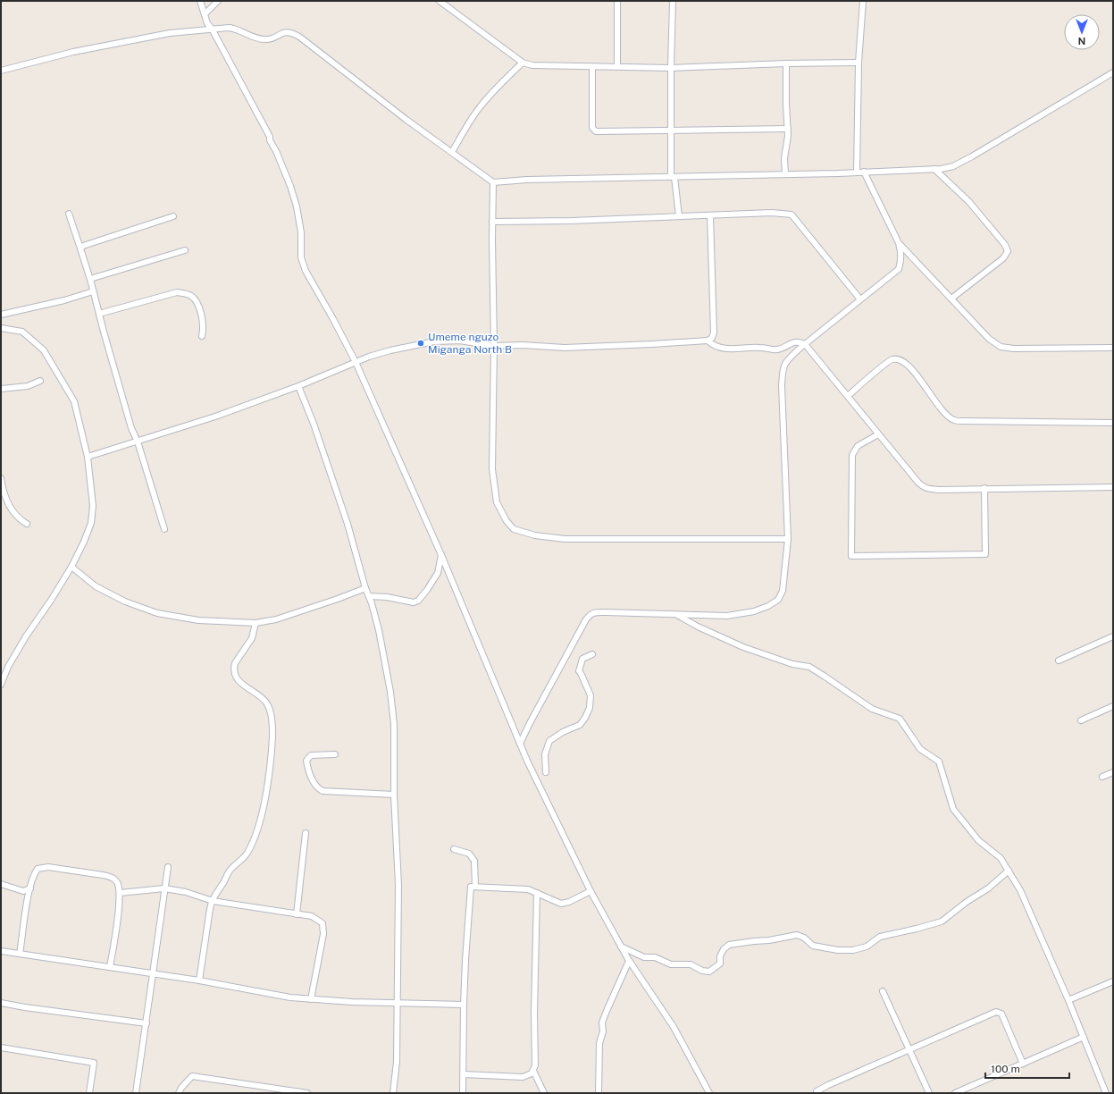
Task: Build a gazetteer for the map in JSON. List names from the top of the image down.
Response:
{
  "places": ["Umeme nguzo Miganga North B"],
  "scale_bar": "100 m",
  "north": "bottom"
}
